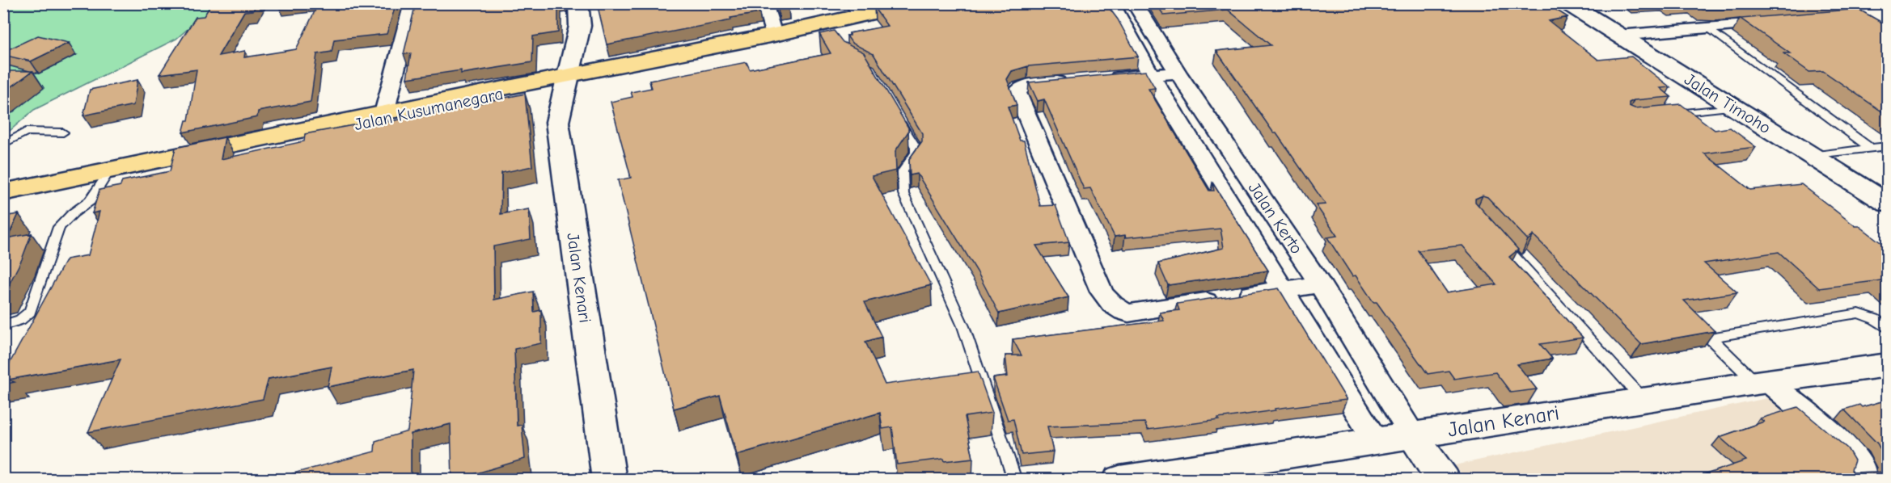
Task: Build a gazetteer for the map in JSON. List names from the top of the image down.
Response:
{
  "streets": {
    "main road": ["Jalan Timoho", "Jalan Kusumanegara", "Jalan Kenari"],
    "street": ["Jalan Kerto"]
  },
  "crossings": [
    ["Jalan Kusumanegara", "Jalan Kenari"],
    ["Jalan Kerto", "Jalan Kenari"]
  ]
}
